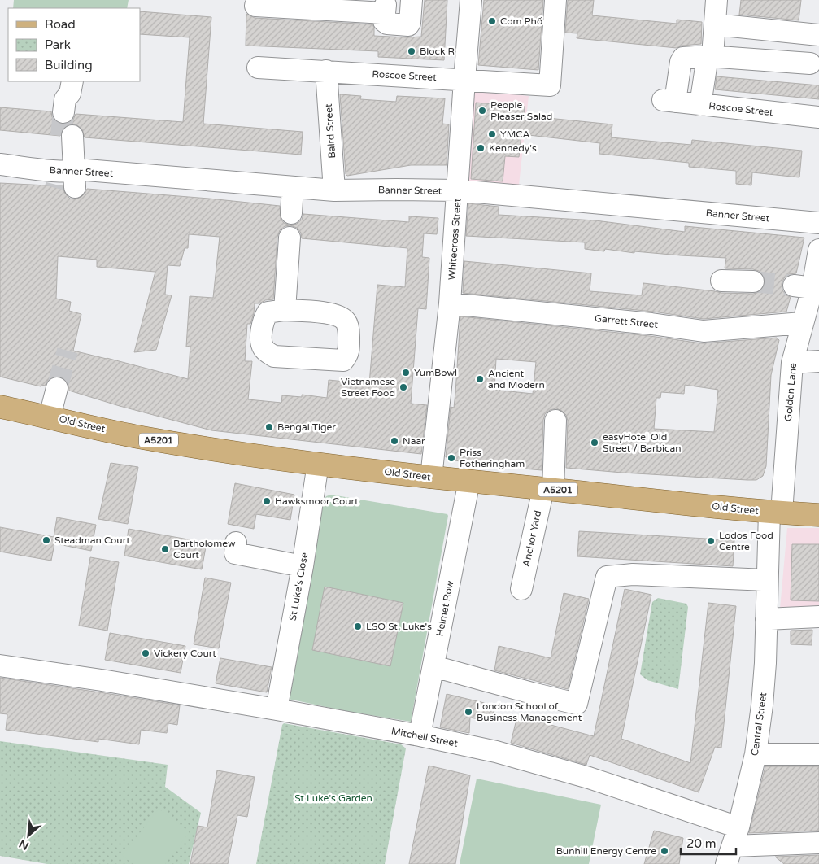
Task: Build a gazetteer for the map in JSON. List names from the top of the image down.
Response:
{
  "streets": {
    "main road": ["Old Street", "A5201"],
    "street": [
      "Roscoe Street",
      "Baird Street",
      "Banner Street",
      "Whitecross Street",
      "Garrett Street",
      "Golden Lane",
      "Anchor Yard",
      "St Luke's Close",
      "Helmet Row",
      "Central Street",
      "Mitchell Street"
    ]
  },
  "crossings": [
    ["Roscoe Street", "Baird Street"],
    ["Roscoe Street", "Whitecross Street"],
    ["Baird Street", "Banner Street"],
    ["Banner Street", "Whitecross Street"],
    ["Whitecross Street", "Garrett Street"],
    ["Whitecross Street", "Old Street"],
    ["Garrett Street", "Golden Lane"],
    ["Golden Lane", "Old Street"],
    ["Golden Lane", "Central Street"],
    ["Old Street", "Anchor Yard"],
    ["Old Street", "St Luke's Close"],
    ["Old Street", "Helmet Row"],
    ["Old Street", "Central Street"],
    ["St Luke's Close", "Mitchell Street"],
    ["Helmet Row", "Mitchell Street"],
    ["Central Street", "Mitchell Street"]
  ],
  "parks": ["St Luke's Garden"],
  "places": [
    "Cơm Phố",
    "Block R",
    "People Pleaser Salad",
    "YMCA",
    "Kennedy's",
    "YumBowl",
    "Ancient and Modern",
    "Vietnamese Street Food",
    "Bengal Tiger",
    "Naar",
    "easyHotel Old Street / Barbican",
    "Priss Fotheringham",
    "Hawksmoor Court",
    "Steadman Court",
    "Lodos Food Centre",
    "Bartholomew Court",
    "LSO St. Luke's",
    "Vickery Court",
    "London School of Business Management",
    "Bunhill Energy Centre"
  ],
  "legend": ["Road", "Park", "Building"],
  "scale_bar": "20 m",
  "north": "bottom left"
}
